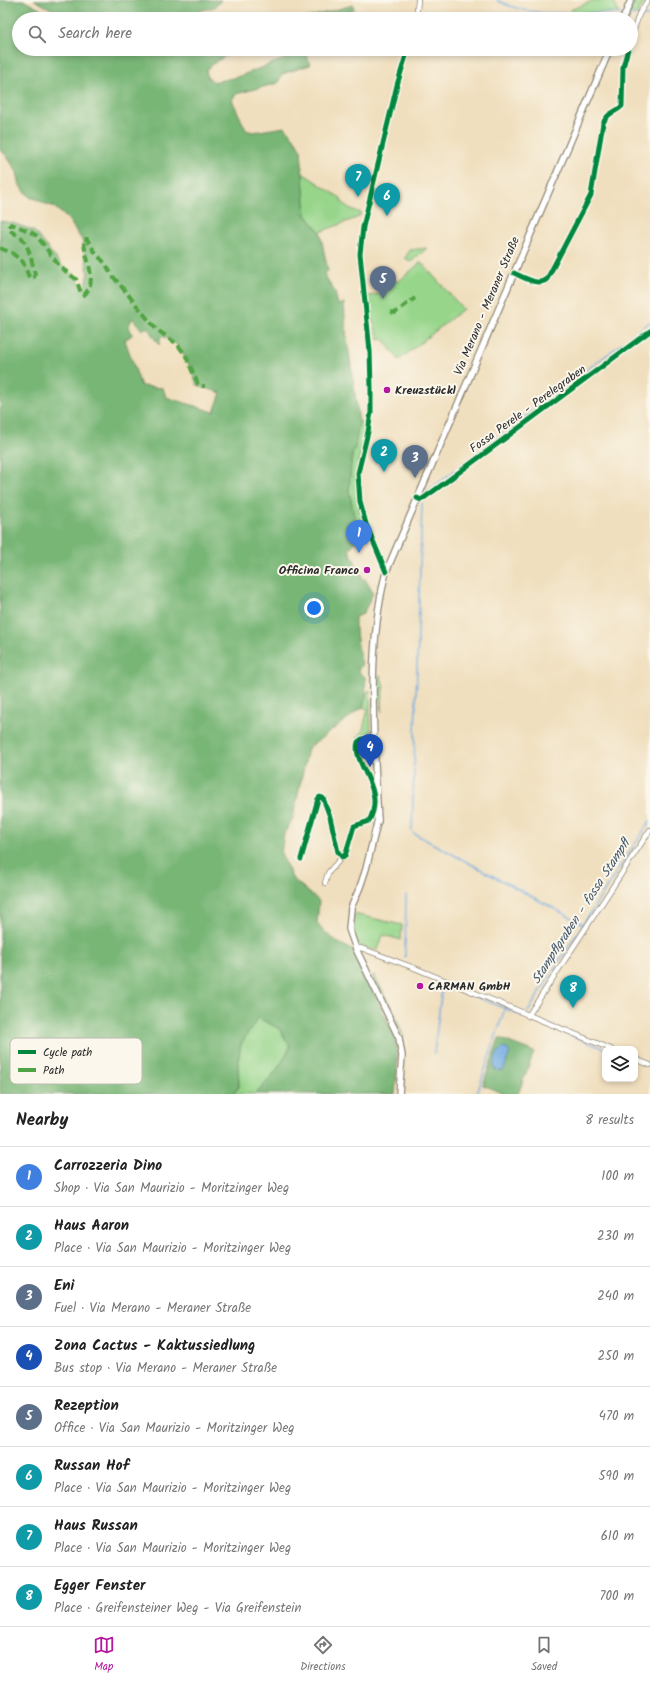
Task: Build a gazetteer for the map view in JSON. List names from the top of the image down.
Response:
{
  "streets": {
    "main road": ["Via Merano - Meraner Straße"],
    "street": ["Fossa Perele - Perelegraben"]
  },
  "crossings": [
    ["Via Merano - Meraner Straße", "Fossa Perele - Perelegraben"]
  ],
  "water": ["Stampflgraben - fossa Stampfl"],
  "places": ["Kreuzstückl", "Officina Franco", "CARMAN GmbH"],
  "legend": ["Cycle path", "Path"],
  "page": {
    "search": "Search here",
    "pins": [
      "7",
      "6",
      "5",
      "2",
      "3",
      "1",
      "4",
      "8"
    ],
    "heading": ["Nearby", "8 results"],
    "list": [
      {
        "mark": "1",
        "name": "Carrozzeria Dino",
        "note": "Shop · Via San Maurizio - Moritzinger Weg",
        "value": "100 m"
      },
      {
        "mark": "2",
        "name": "Haus Aaron",
        "note": "Place · Via San Maurizio - Moritzinger Weg",
        "value": "230 m"
      },
      {
        "mark": "3",
        "name": "Eni",
        "note": "Fuel · Via Merano - Meraner Straße",
        "value": "240 m"
      },
      {
        "mark": "4",
        "name": "Zona Cactus - Kaktussiedlung",
        "note": "Bus stop · Via Merano - Meraner Straße",
        "value": "250 m"
      },
      {
        "mark": "5",
        "name": "Rezeption",
        "note": "Office · Via San Maurizio - Moritzinger Weg",
        "value": "470 m"
      },
      {
        "mark": "6",
        "name": "Russan Hof",
        "note": "Place · Via San Maurizio - Moritzinger Weg",
        "value": "590 m"
      },
      {
        "mark": "7",
        "name": "Haus Russan",
        "note": "Place · Via San Maurizio - Moritzinger Weg",
        "value": "610 m"
      },
      {
        "mark": "8",
        "name": "Egger Fenster",
        "note": "Place · Greifensteiner Weg - Via Greifenstein",
        "value": "700 m"
      }
    ],
    "nav": ["Map", "Directions", "Saved"]
  }
}
